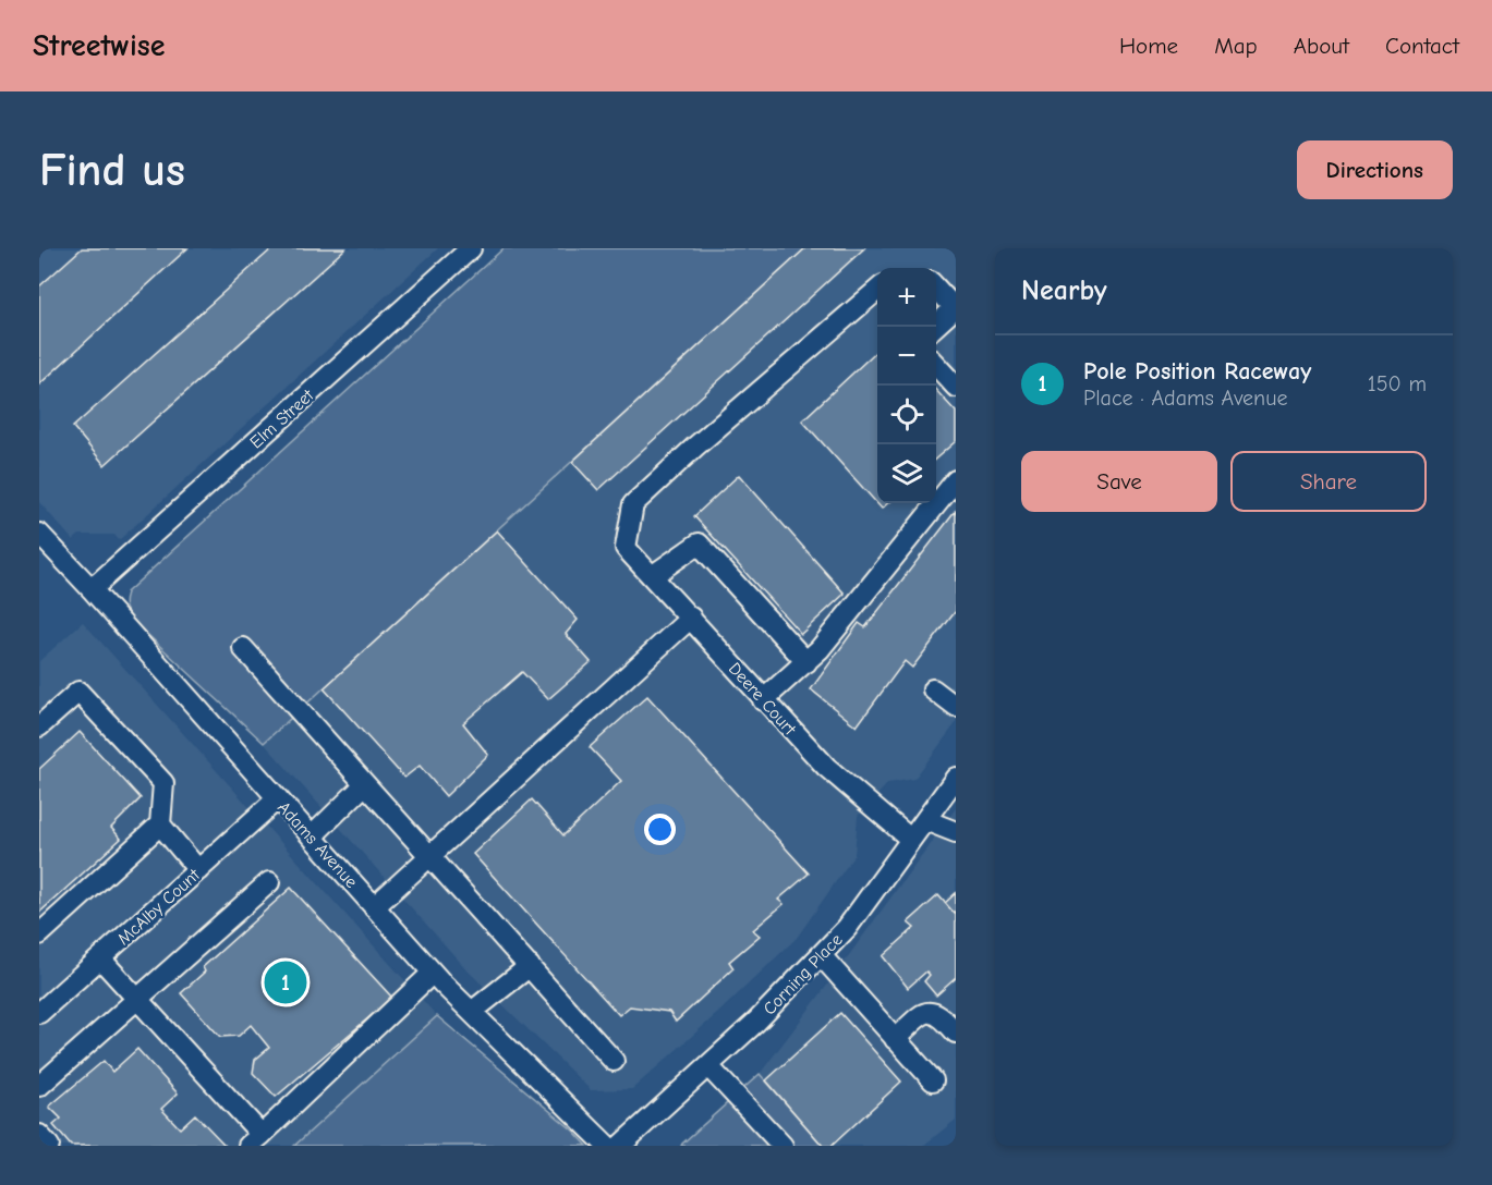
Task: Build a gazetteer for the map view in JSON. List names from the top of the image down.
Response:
{
  "streets": {
    "street": [
      "Elm Street",
      "Deere Court",
      "Adams Avenue",
      "McAlby Count",
      "Corning Place"
    ]
  },
  "crossings": [
    ["Elm Street", "Adams Avenue"],
    ["Deere Court", "Corning Place"],
    ["Adams Avenue", "McAlby Count"]
  ],
  "page": {
    "header": "Streetwise",
    "nav": [
      "Home",
      "Map",
      "About",
      "Contact"
    ],
    "buttons": [
      "Directions",
      ["Save", "Share"]
    ],
    "title": "Find us",
    "heading": "Nearby",
    "map_buttons": ["+", "−"],
    "list": [
      {
        "mark": "1",
        "name": "Pole Position Raceway",
        "note": "Place · Adams Avenue",
        "value": "150 m"
      }
    ],
    "pins": "1"
  }
}
